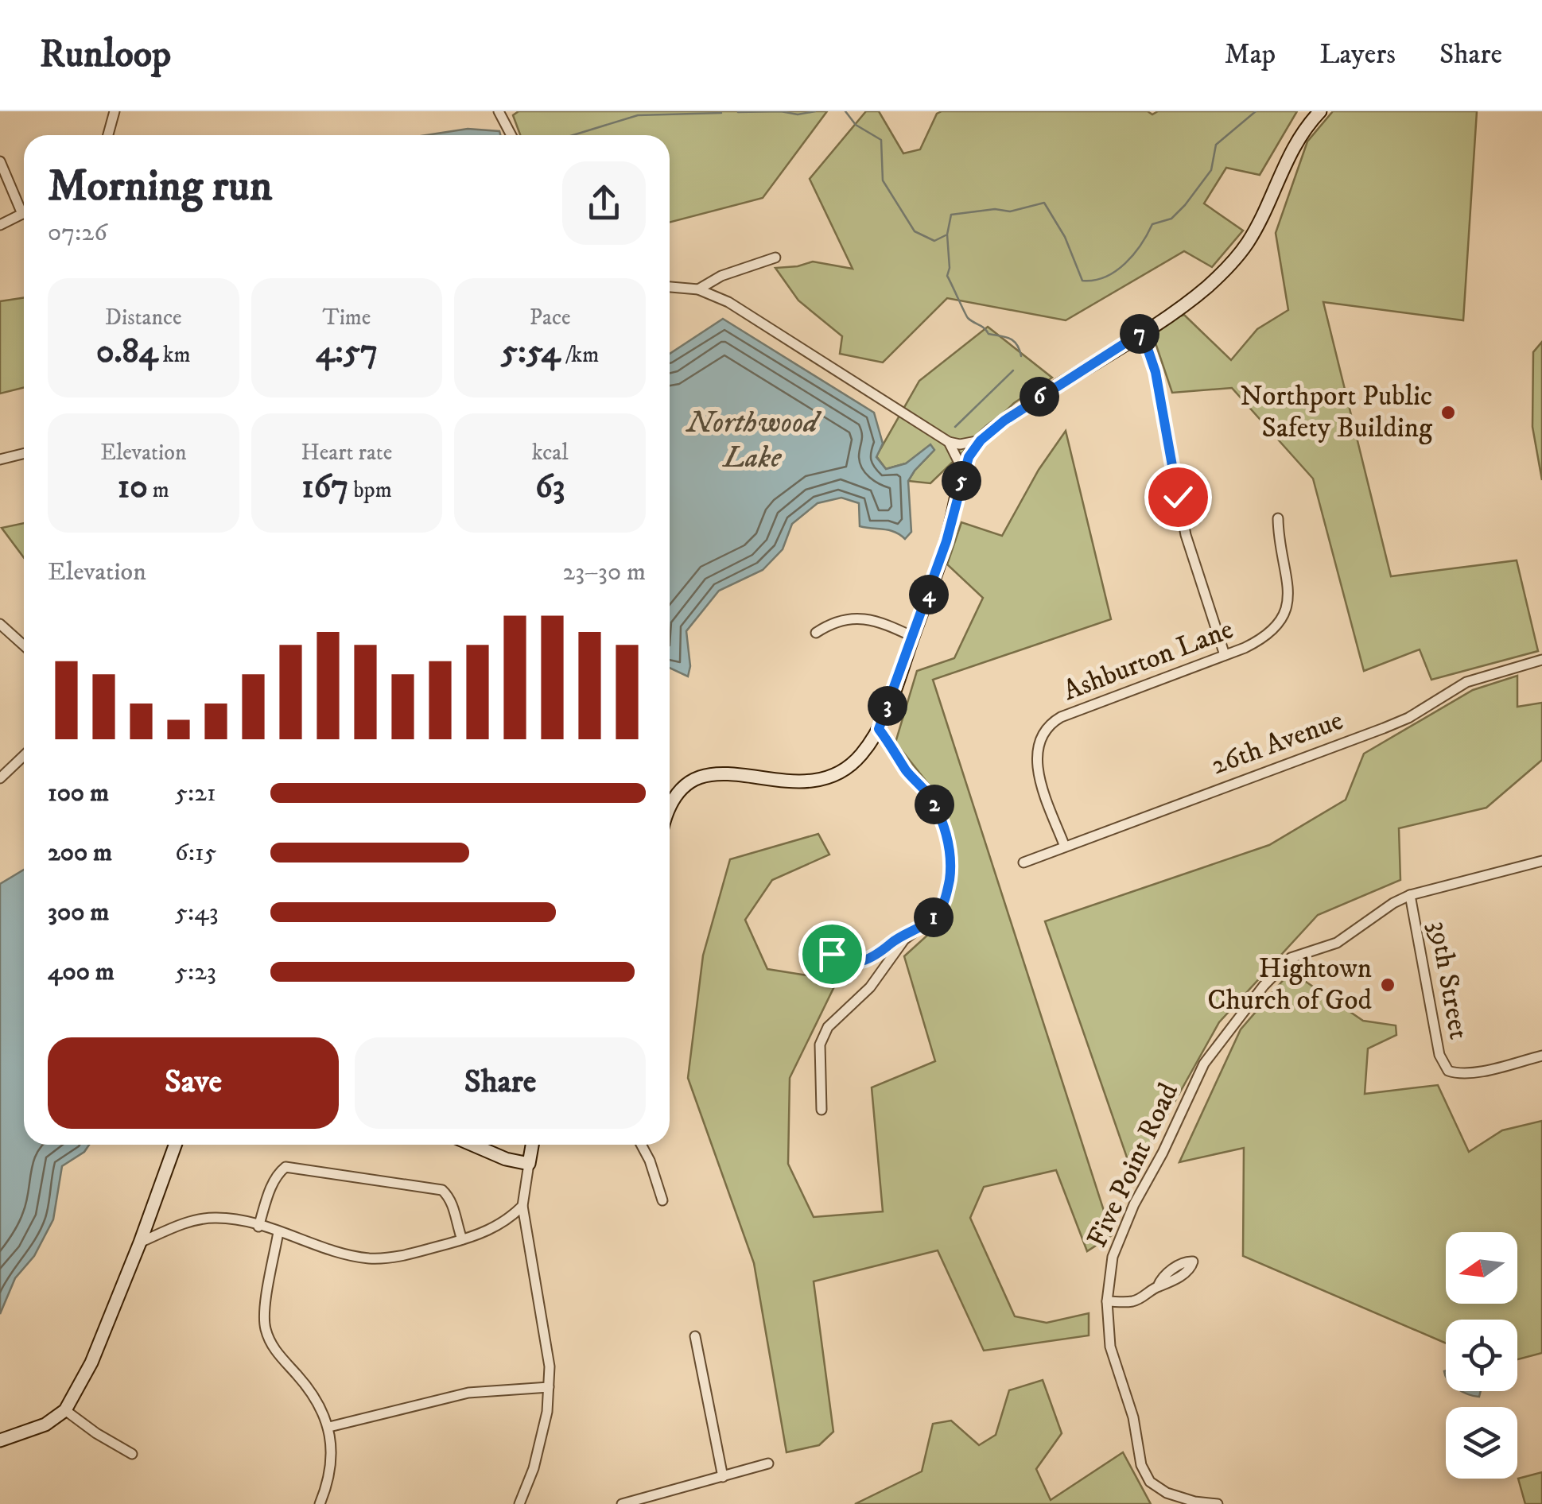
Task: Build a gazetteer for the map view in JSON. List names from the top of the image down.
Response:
{
  "streets": {
    "street": [
      "Ashburton Lane",
      "26th Avenue",
      "39th Street",
      "Five Point Road"
    ]
  },
  "crossings": [
    ["Ashburton Lane", "26th Avenue"],
    ["39th Street", "Five Point Road"]
  ],
  "water": ["Northwood Lake"],
  "places": ["Northport Public Safety Building", "Hightown Church of God"],
  "north": "left",
  "page": {
    "header": "Runloop",
    "nav": ["Map", "Layers", "Share"],
    "heading": ["Morning run", "07:26"],
    "stats": [
      ["Distance", "0.84 km"],
      ["Time", "4:57"],
      ["Pace", "5:54 /km"],
      ["Elevation", "10 m"],
      ["Heart rate", "167 bpm"],
      ["kcal", "63"]
    ],
    "pins": [
      "7",
      "6",
      "5",
      "4",
      "3",
      "2",
      "1"
    ],
    "chart": ["Elevation", "23–30 m"],
    "list": [
      {
        "name": "100 m",
        "note": "5:21"
      },
      {
        "name": "200 m",
        "note": "6:15"
      },
      {
        "name": "300 m",
        "note": "5:43"
      },
      {
        "name": "400 m",
        "note": "5:23"
      }
    ],
    "buttons": ["Save", "Share"]
  }
}
